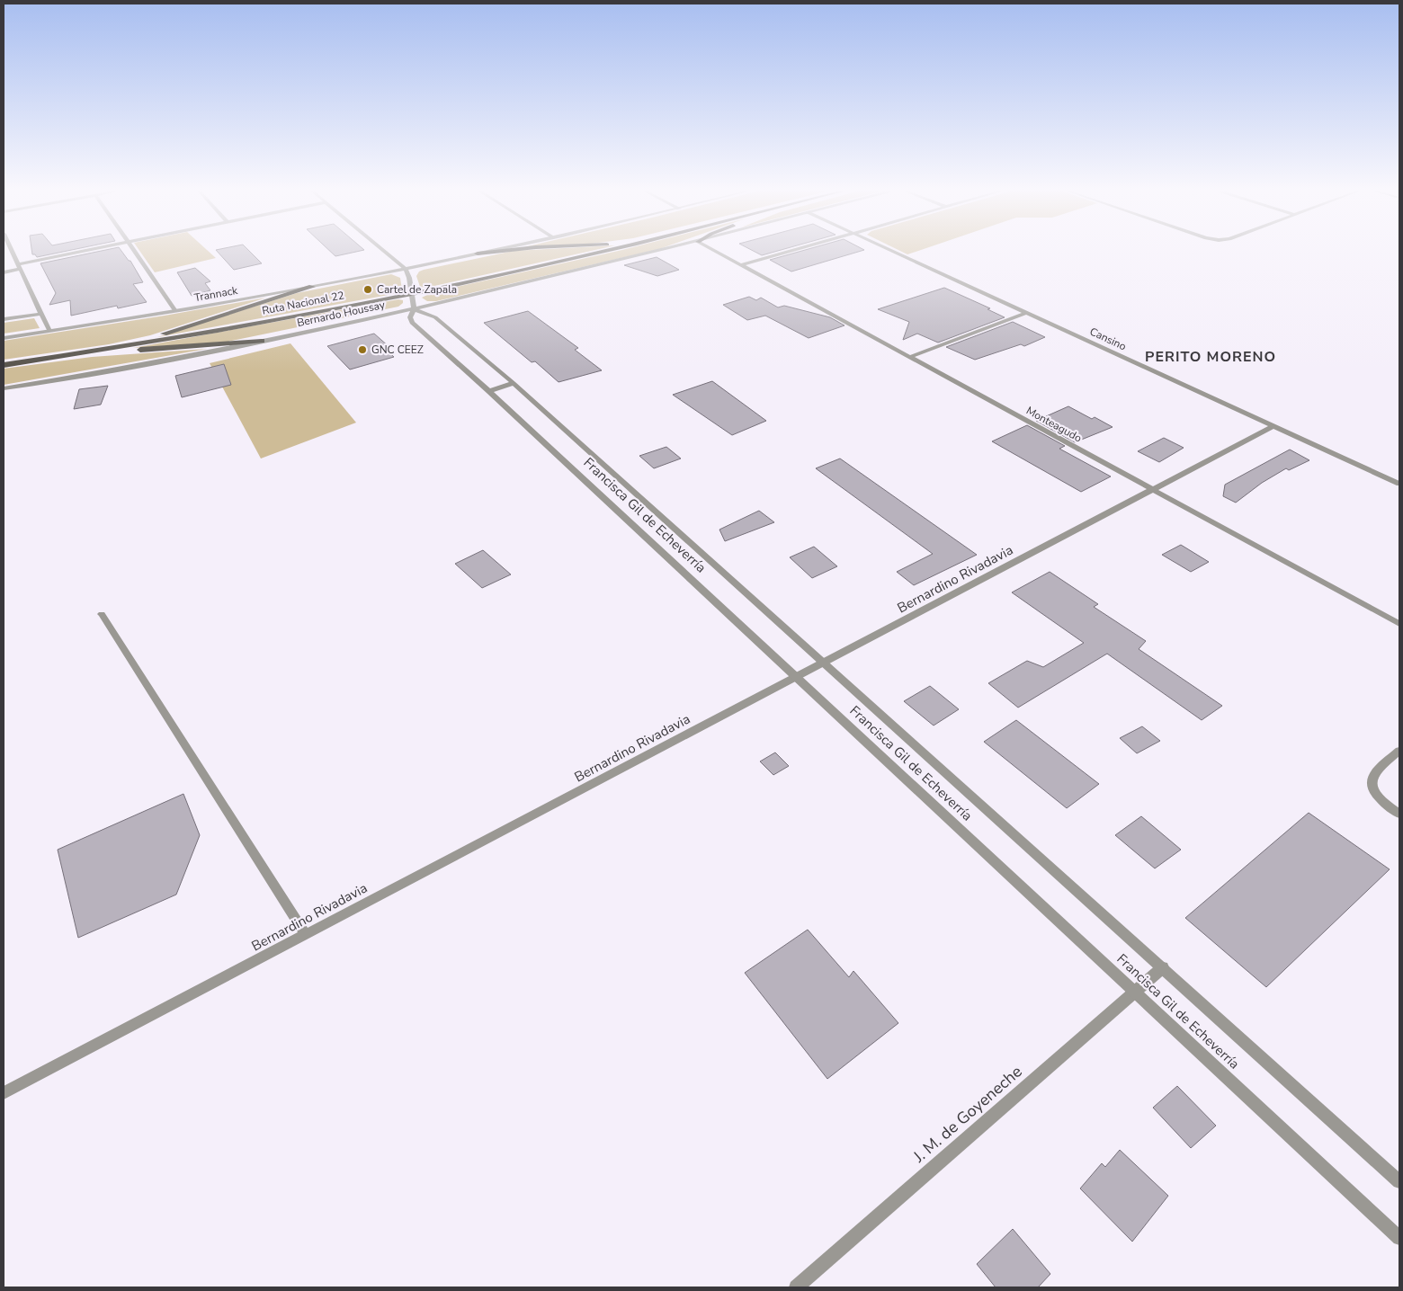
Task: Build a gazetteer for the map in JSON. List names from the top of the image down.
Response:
{
  "streets": {
    "main road": ["Ruta Nacional 22"],
    "street": [
      "Trannack",
      "Bernardo Houssay",
      "Cansino",
      "Monteagudo",
      "Francisca Gil de Echeverría",
      "Bernardino Rivadavia",
      "J. M. de Goyeneche"
    ]
  },
  "crossings": [
    ["Trannack", "Francisca Gil de Echeverría"],
    ["Ruta Nacional 22", "Francisca Gil de Echeverría"],
    ["Bernardo Houssay", "Francisca Gil de Echeverría"],
    ["Cansino", "Bernardino Rivadavia"],
    ["Monteagudo", "Bernardino Rivadavia"],
    ["Francisca Gil de Echeverría", "Bernardino Rivadavia"],
    ["Francisca Gil de Echeverría", "J. M. de Goyeneche"]
  ],
  "districts": ["PERITO MORENO"],
  "places": ["Cartel de Zapala", "GNC CEEZ"]
}
